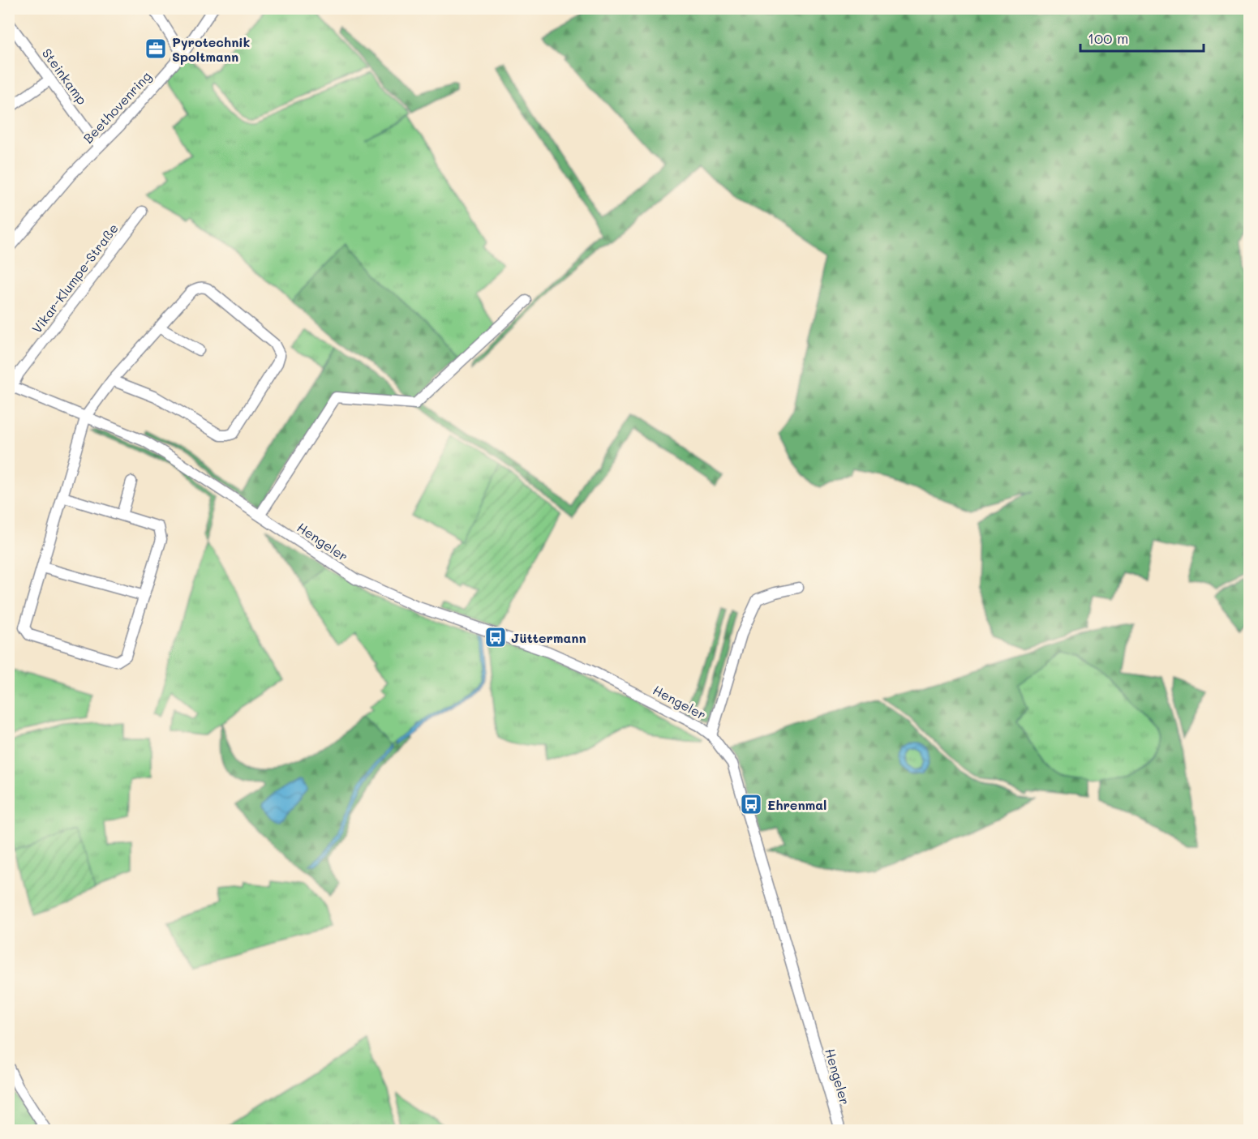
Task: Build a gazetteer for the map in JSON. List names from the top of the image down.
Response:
{
  "streets": {
    "street": [
      "Steinkamp",
      "Beethovenring",
      "Vikar-Klumpe-Straße",
      "Hengeler"
    ]
  },
  "crossings": [
    ["Steinkamp", "Beethovenring"],
    ["Vikar-Klumpe-Straße", "Hengeler"]
  ],
  "places": {
    "office": ["Pyrotechnik Spoltmann"],
    "bus stop": ["Jüttermann", "Ehrenmal"]
  },
  "scale_bar": "100 m"
}
